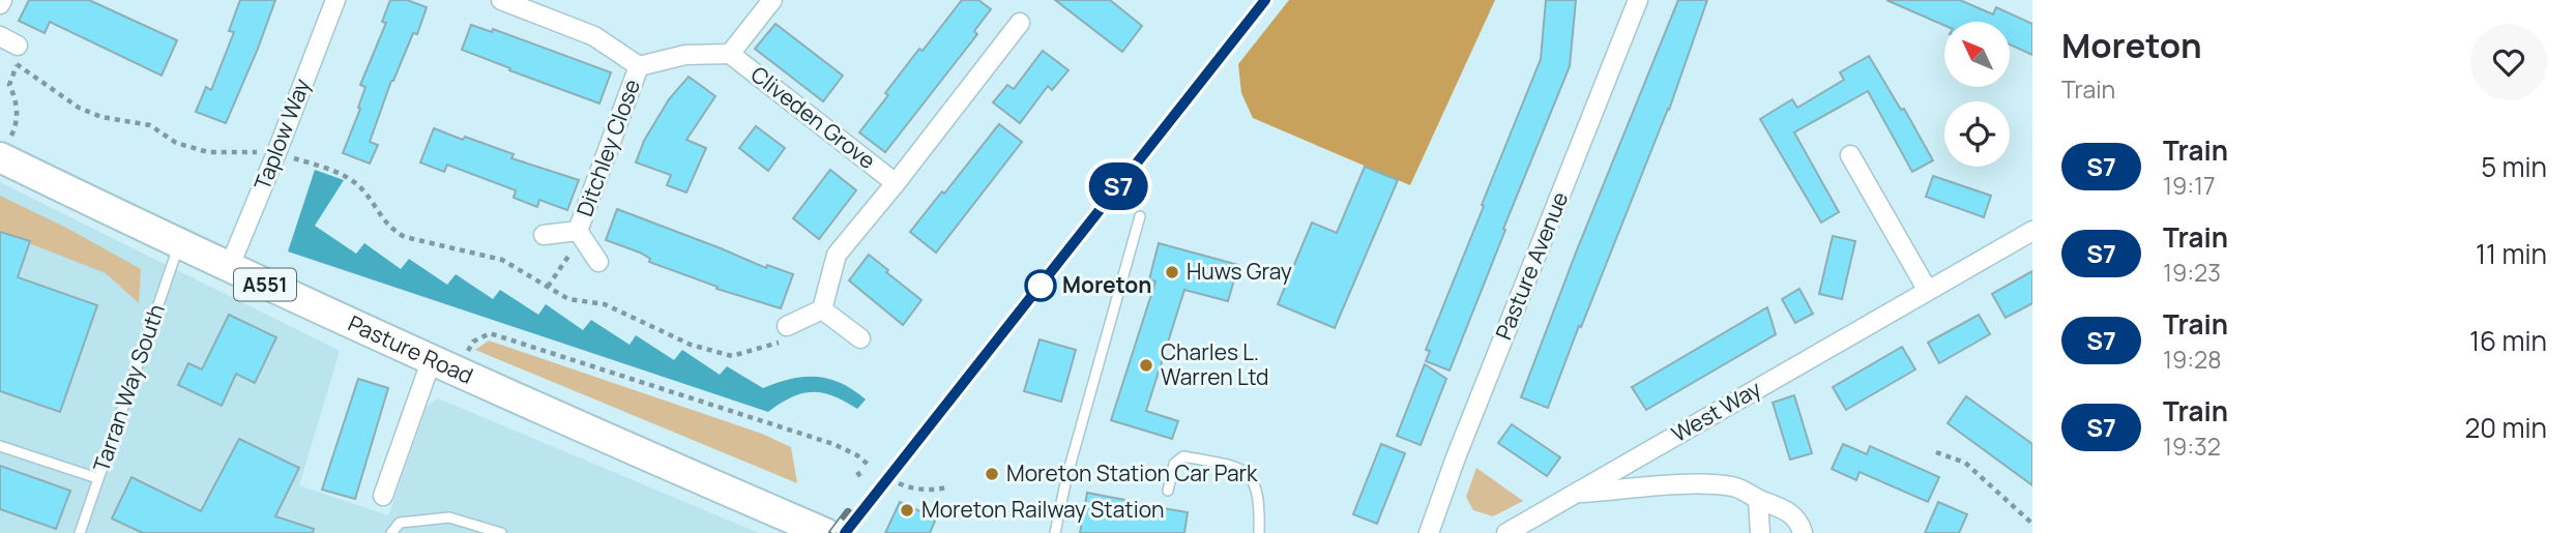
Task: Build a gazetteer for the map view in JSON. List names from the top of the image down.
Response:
{
  "streets": {
    "main road": ["A551", "Pasture Road"],
    "street": [
      "Cliveden Grove",
      "Taplow Way",
      "Ditchley Close",
      "Pasture Avenue",
      "West Way"
    ],
    "lane": ["Tarran Way South"]
  },
  "crossings": [
    ["Taplow Way", "Pasture Road"],
    ["Pasture Road", "Tarran Way South"]
  ],
  "places": [
    "Huws Gray",
    "Moreton",
    "Charles L. Warren Ltd",
    "Moreton Station Car Park",
    "Moreton Railway Station"
  ],
  "north": "top left",
  "page": {
    "on_map": "S7",
    "heading": ["Moreton", "Train"],
    "list": [
      {
        "mark": "S7",
        "name": "Train",
        "note": "19:17",
        "value": "5 min"
      },
      {
        "mark": "S7",
        "name": "Train",
        "note": "19:23",
        "value": "11 min"
      },
      {
        "mark": "S7",
        "name": "Train",
        "note": "19:28",
        "value": "16 min"
      },
      {
        "mark": "S7",
        "name": "Train",
        "note": "19:32",
        "value": "20 min"
      }
    ]
  }
}
